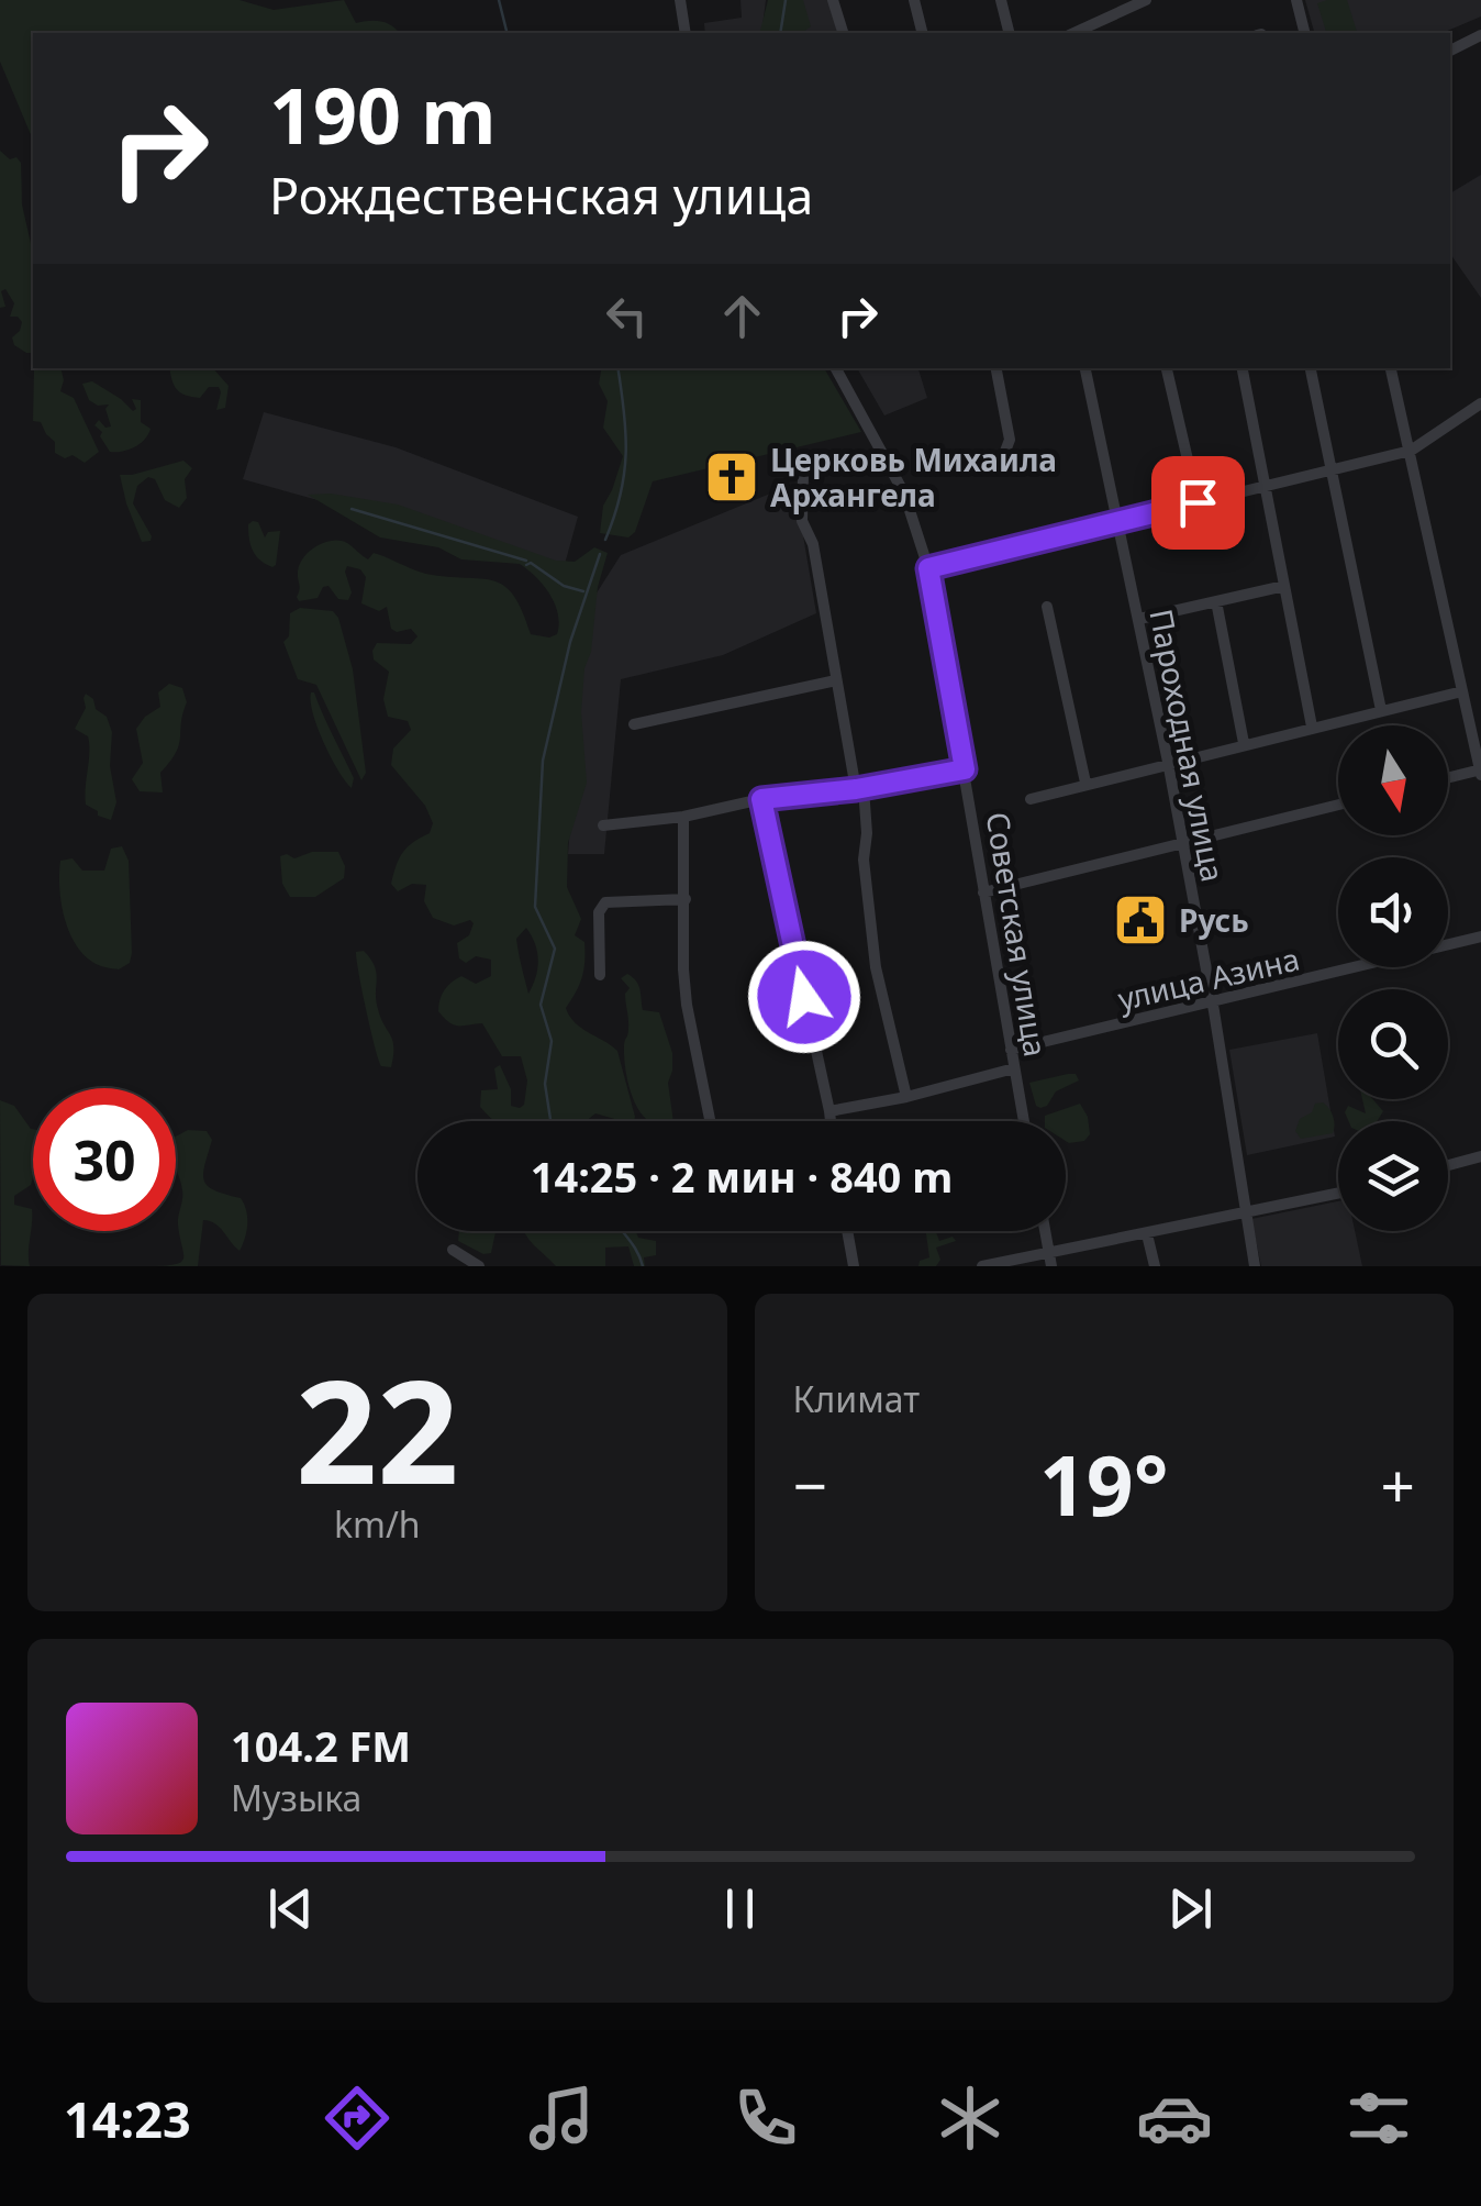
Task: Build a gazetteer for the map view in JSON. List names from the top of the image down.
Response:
{
  "streets": {
    "street": ["Пароходная улица", "Советская улица", "улица Азина"]
  },
  "crossings": [
    ["Пароходная улица", "улица Азина"],
    ["Советская улица", "улица Азина"]
  ],
  "places": {
    "church": ["Церковь Михаила Архангела"],
    "public building": ["Русь"]
  },
  "north": "bottom",
  "page": {
    "turn": ["190 m", "Рождественская улица"],
    "limit": "30",
    "trip": "14:25 · 2 мин · 840 m",
    "tile": [
      ["22", "km/h"],
      "Климат"
    ],
    "heat": ["−", "19°", "+"],
    "song": ["104.2 FM", "Музыка"],
    "tabs": "14:23"
  }
}
